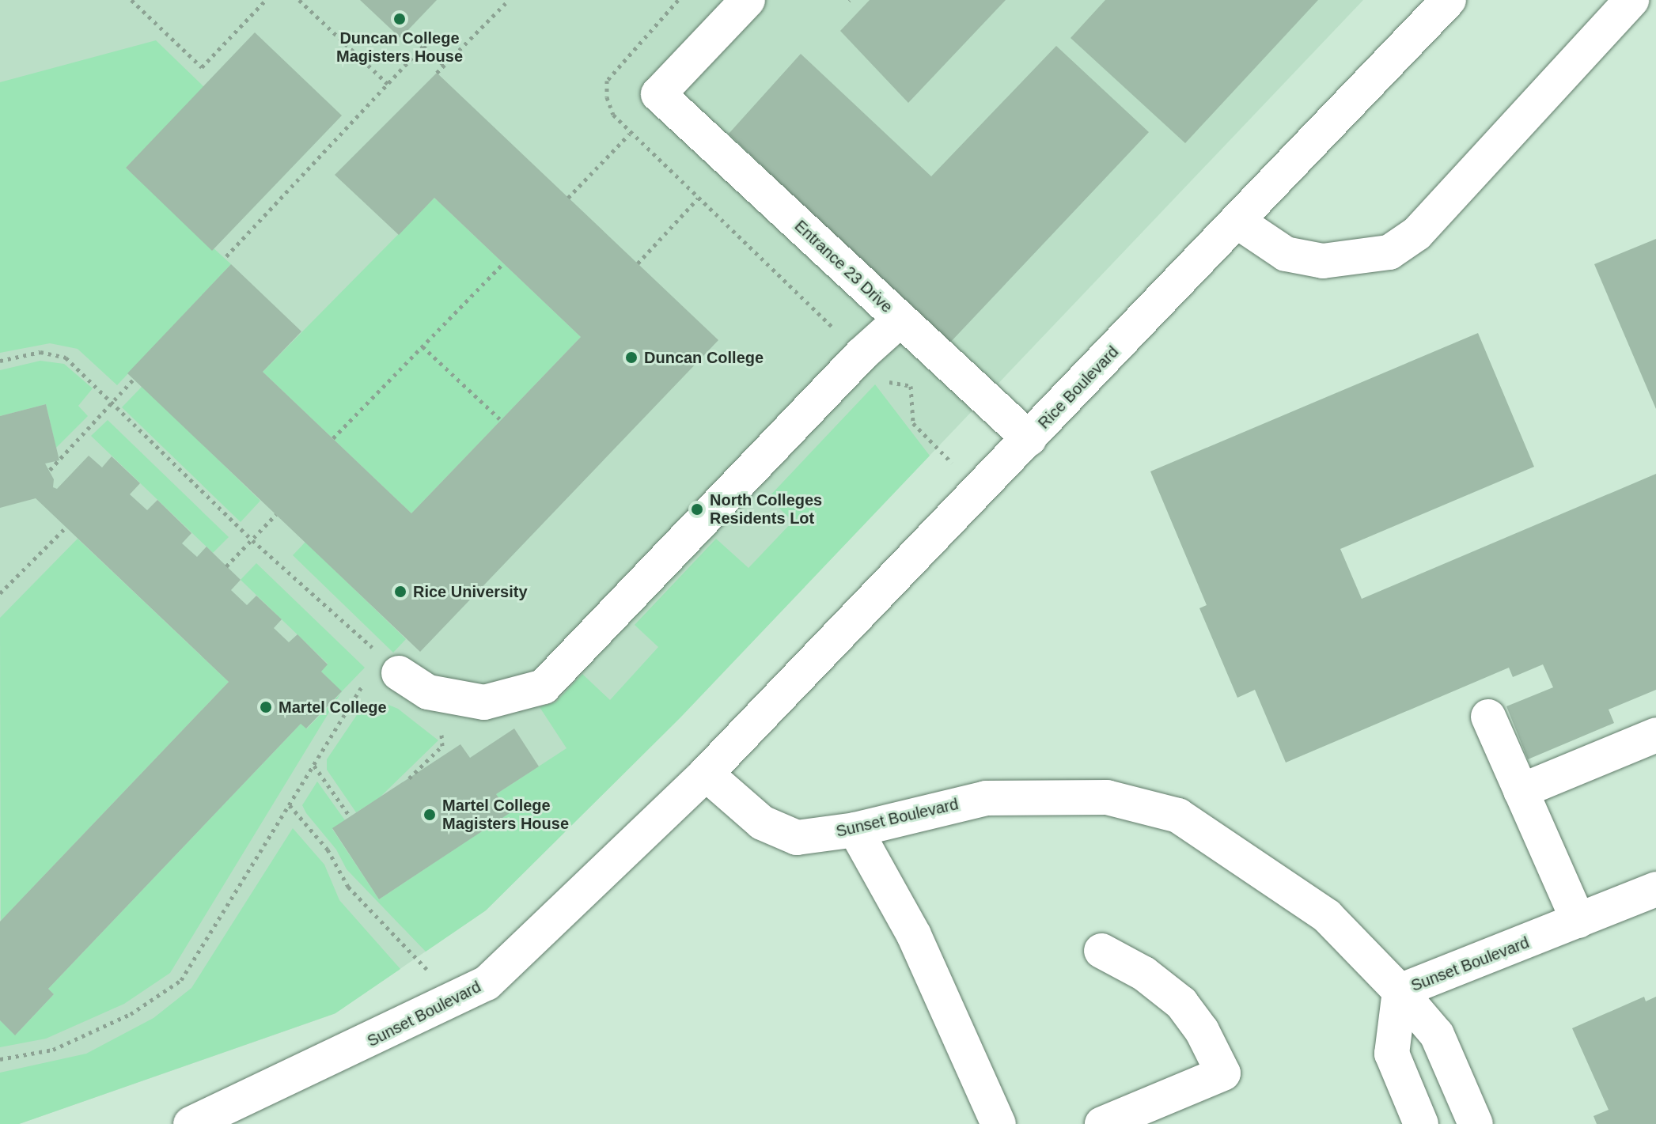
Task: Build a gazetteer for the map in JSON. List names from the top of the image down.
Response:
{
  "streets": {
    "main road": ["Entrance 23 Drive", "Rice Boulevard", "Sunset Boulevard"]
  },
  "crossings": [
    ["Entrance 23 Drive", "Rice Boulevard"],
    ["Rice Boulevard", "Sunset Boulevard"]
  ],
  "places": [
    "Duncan College Magisters House",
    "Duncan College",
    "North Colleges Residents Lot",
    "Rice University",
    "Martel College",
    "Martel College Magisters House"
  ]
}
